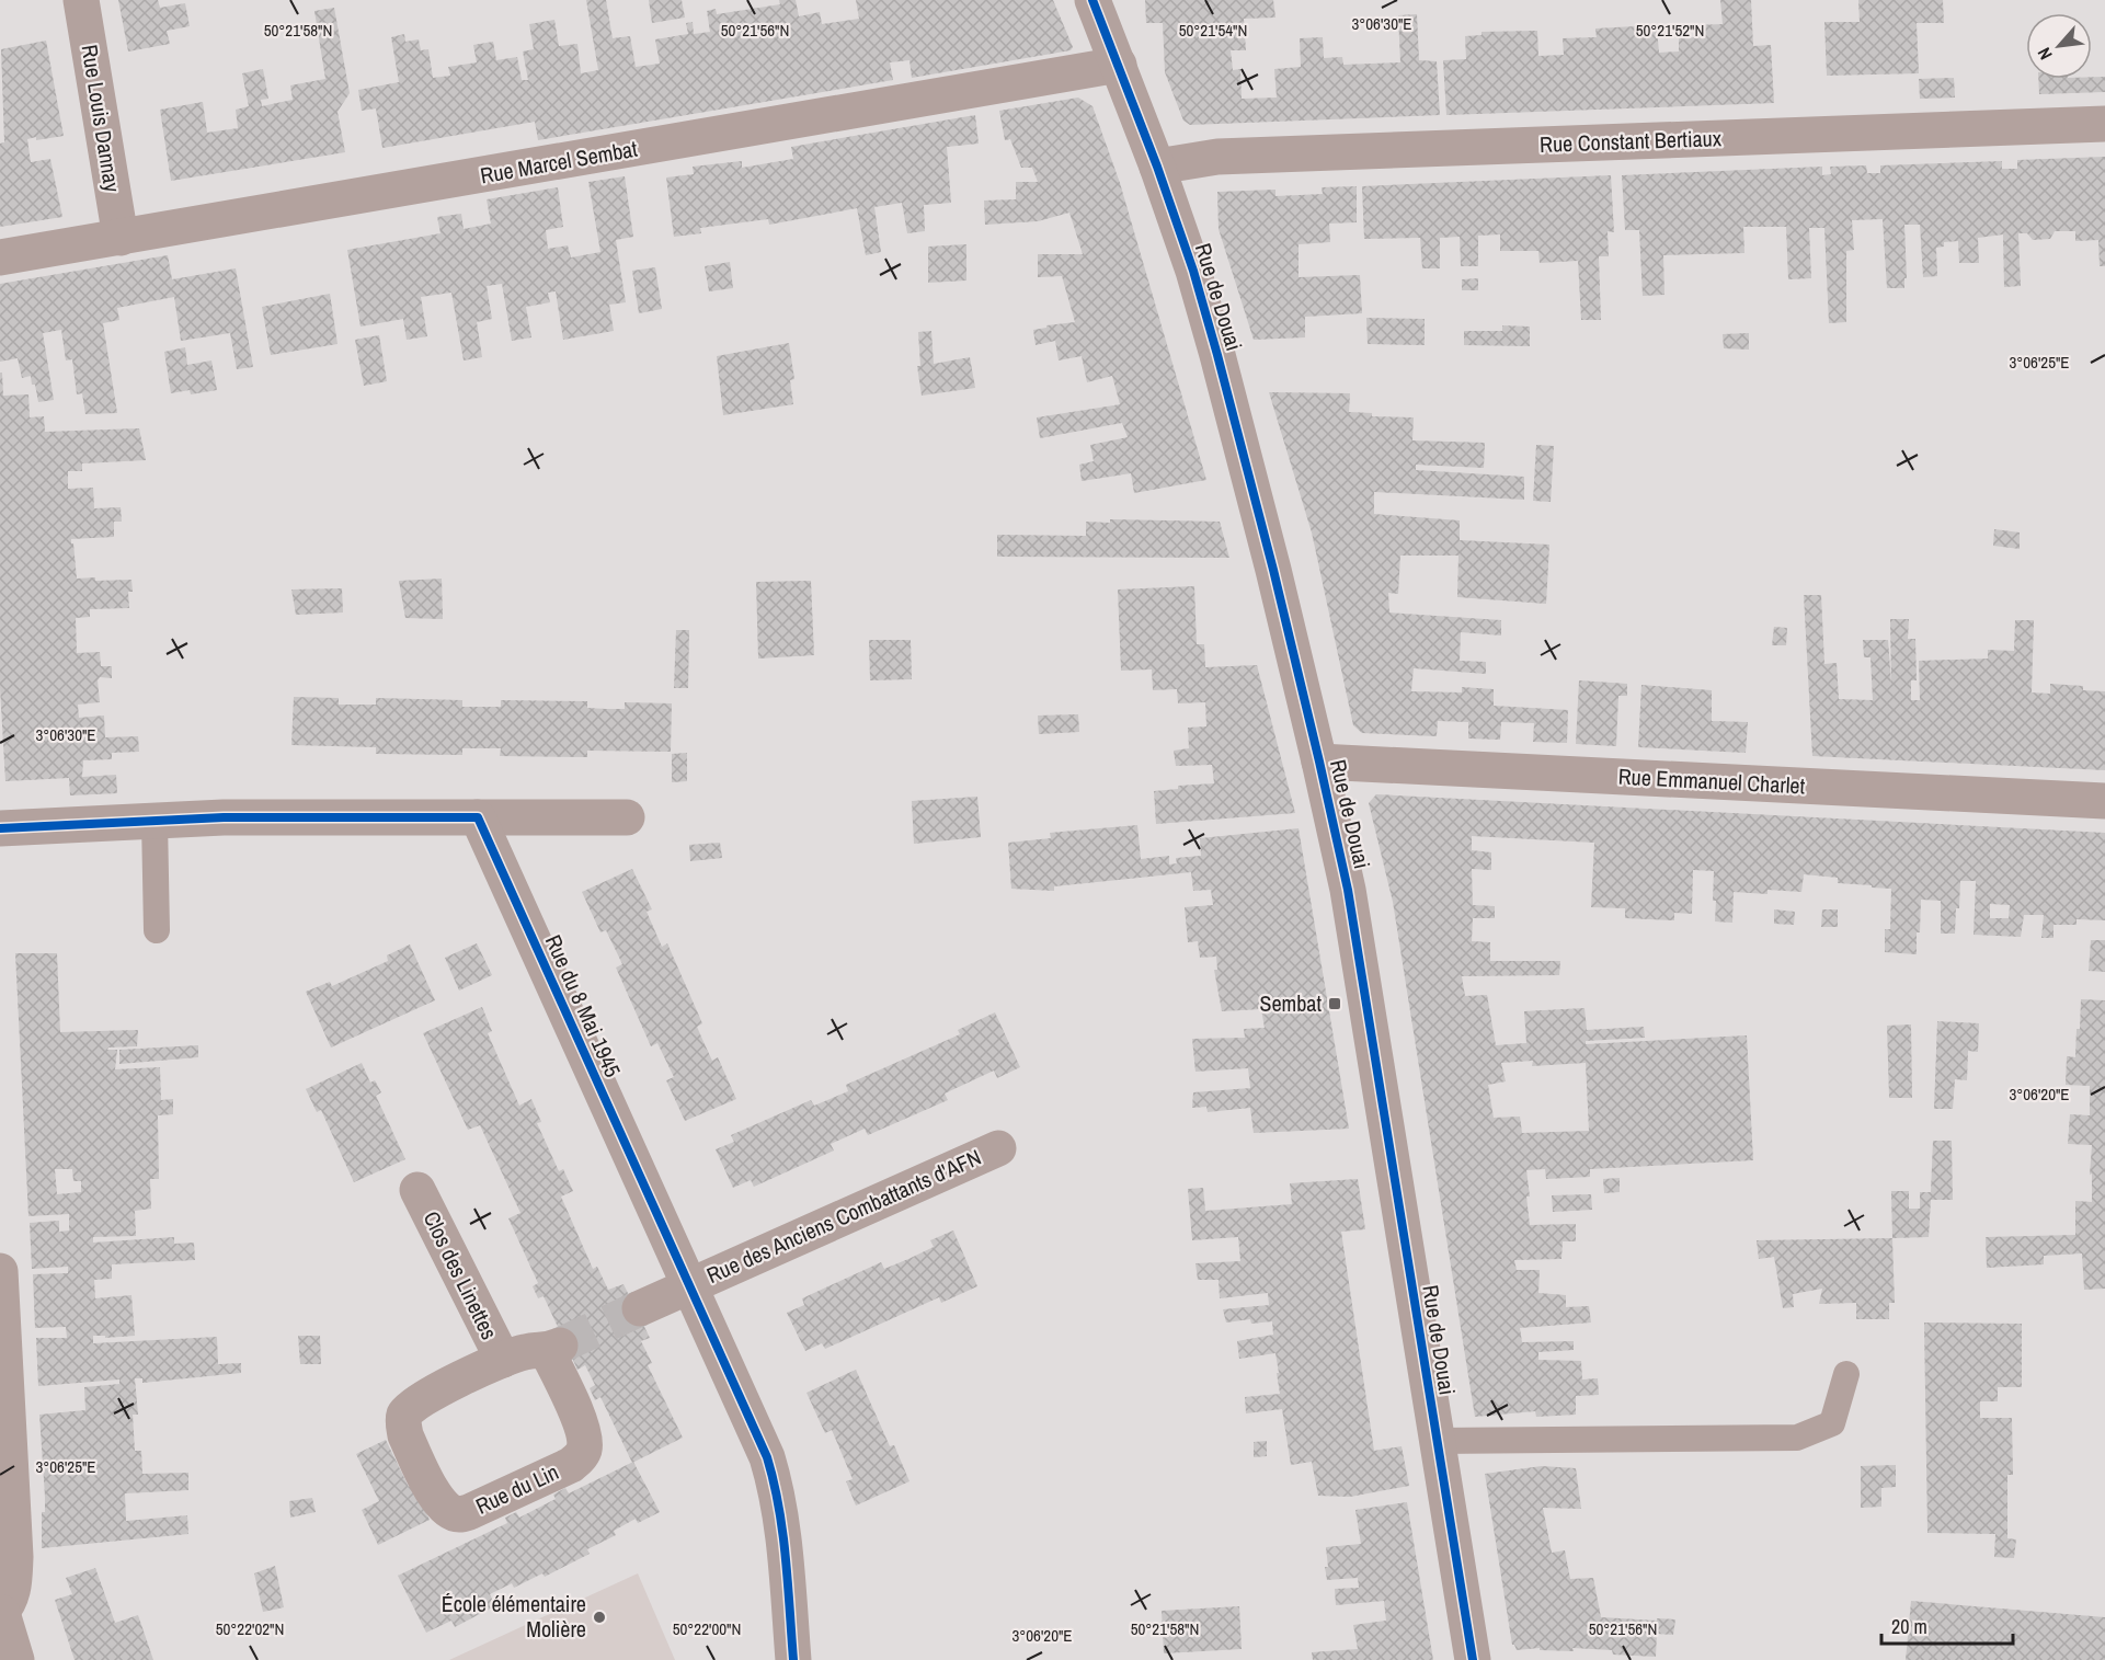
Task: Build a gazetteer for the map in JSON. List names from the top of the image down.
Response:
{
  "streets": {
    "street": [
      "Rue Louis Dannay",
      "Rue Constant Bertiaux",
      "Rue Marcel Sembat",
      "Rue de Douai",
      "Rue Emmanuel Charlet",
      "Rue du 8 Mai 1945",
      "Rue des Anciens Combattants d'AFN",
      "Clos des Linettes",
      "Rue du Lin"
    ]
  },
  "crossings": [
    ["Rue Louis Dannay", "Rue Marcel Sembat"],
    ["Rue Constant Bertiaux", "Rue de Douai"],
    ["Rue Marcel Sembat", "Rue de Douai"],
    ["Rue de Douai", "Rue Emmanuel Charlet"],
    ["Rue du 8 Mai 1945", "Rue des Anciens Combattants d'AFN"],
    ["Clos des Linettes", "Rue du Lin"]
  ],
  "places": {
    "transit": ["Sembat"],
    "other": ["École élémentaire Molière"]
  },
  "scale_bar": "20 m",
  "north": "bottom left",
  "coordinates": [
    "3°06'30\"E",
    "50°21'58\"N",
    "50°21'56\"N",
    "50°21'54\"N",
    "50°21'52\"N",
    "3°06'25\"E",
    "3°06'20\"E",
    "50°22'02\"N",
    "50°22'00\"N"
  ]
}
